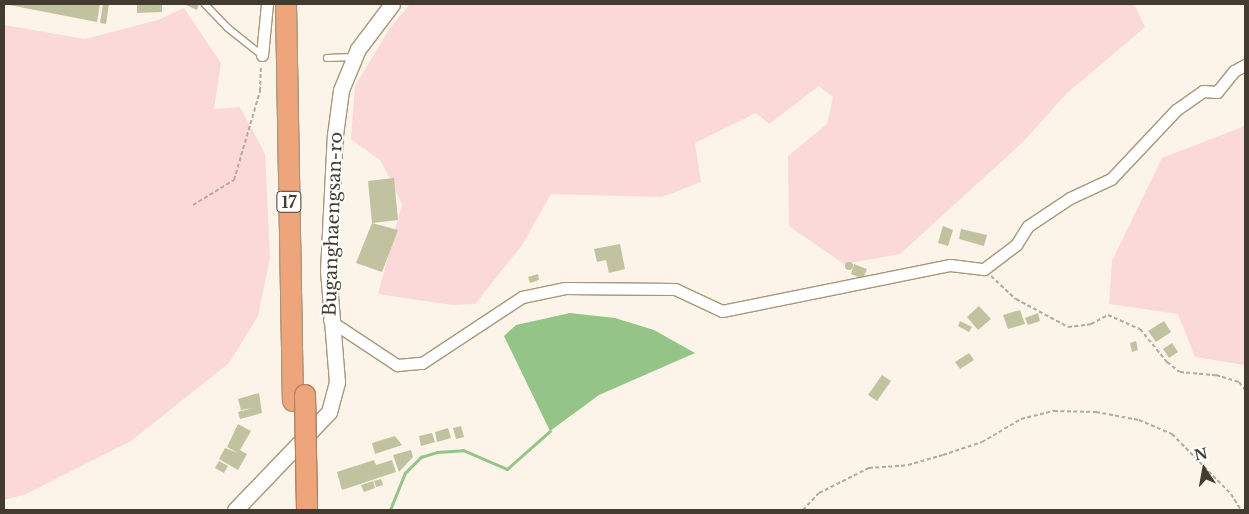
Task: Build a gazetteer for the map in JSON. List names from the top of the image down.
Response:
{
  "streets": {
    "highway": ["17"],
    "street": ["Buganghaengsan-ro"]
  },
  "north": "top"
}
